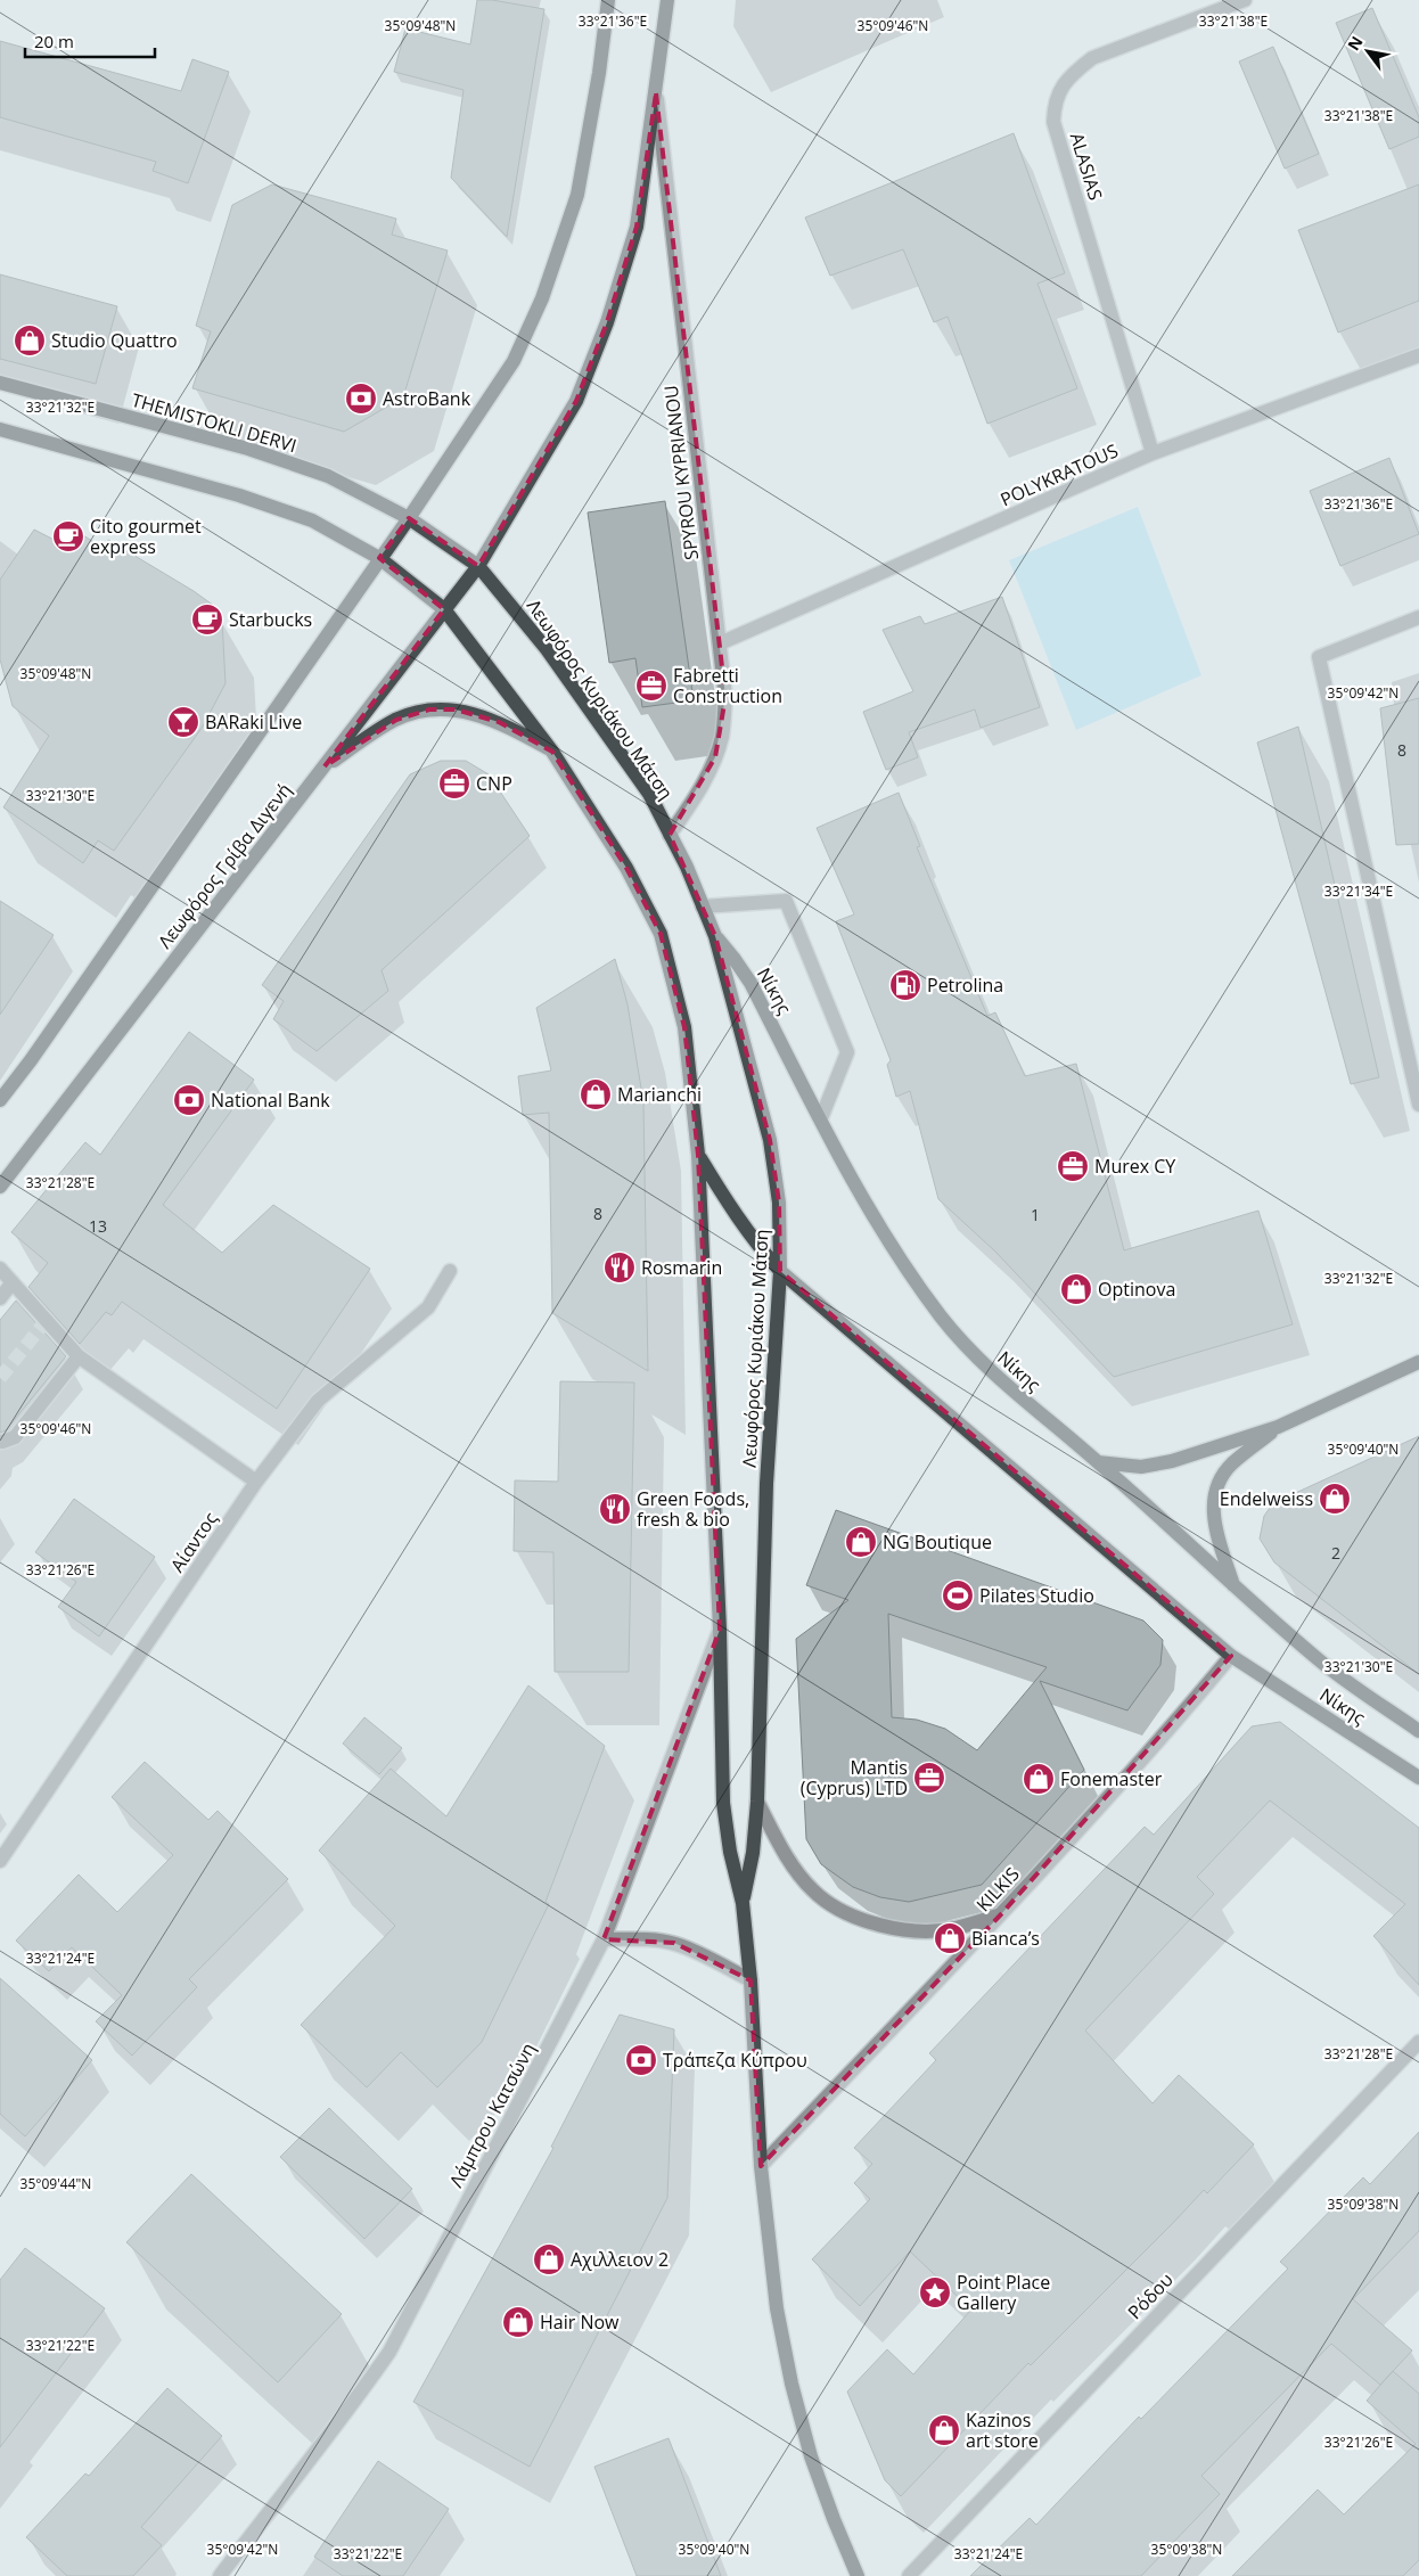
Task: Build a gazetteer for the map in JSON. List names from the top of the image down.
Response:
{
  "streets": {
    "main road": [
      "THEMISTOKLI DERVI",
      "Λεωφόρος Κυριάκου Μάτση",
      "Λεωφόρος Γρίβα Διγενή",
      "Νίκης"
    ],
    "street": [
      "ALASIAS",
      "SPYROU KYPRIANOU",
      "POLYKRATOUS",
      "Αίαντος",
      "KILKIS",
      "Λάμπρου Κατσώνη",
      "Ρόδου"
    ]
  },
  "crossings": [
    ["ALASIAS", "POLYKRATOUS"],
    ["THEMISTOKLI DERVI", "Λεωφόρος Κυριάκου Μάτση"],
    ["THEMISTOKLI DERVI", "Λεωφόρος Γρίβα Διγενή"],
    ["SPYROU KYPRIANOU", "POLYKRATOUS"],
    ["SPYROU KYPRIANOU", "Λεωφόρος Κυριάκου Μάτση"],
    ["SPYROU KYPRIANOU", "Λεωφόρος Γρίβα Διγενή"],
    ["Λεωφόρος Κυριάκου Μάτση", "Λεωφόρος Γρίβα Διγενή"],
    ["Λεωφόρος Κυριάκου Μάτση", "Νίκης"],
    ["Λεωφόρος Κυριάκου Μάτση", "KILKIS"],
    ["Λεωφόρος Κυριάκου Μάτση", "Λάμπρου Κατσώνη"],
    ["Νίκης", "KILKIS"]
  ],
  "places": {
    "shop": [
      "Studio Quattro",
      "Marianchi",
      "Optinova",
      "Endelweiss",
      "NG Boutique",
      "Fonemaster",
      "Bianca’s",
      "Αχιλλειον 2",
      "Hair Now",
      "Kazinos art store"
    ],
    "bank": ["AstroBank", "National Bank", "Τράπεζα Κύπρου"],
    "cafe": ["Cito gourmet express", "Starbucks"],
    "office": [
      "Fabretti Construction",
      "CNP",
      "Murex CY",
      "Mantis (Cyprus) LTD"
    ],
    "bar": ["BARaki Live"],
    "fuel station": ["Petrolina"],
    "restaurant": ["Rosmarin", "Green Foods, fresh & bio"],
    "sports": ["Pilates Studio"],
    "place": ["Point Place Gallery"]
  },
  "house_numbers": [
    "8",
    "8",
    "1",
    "13",
    "2"
  ],
  "scale_bar": "20 m",
  "north": "top left",
  "coordinates": [
    "33°21'36\"E",
    "33°21'38\"E",
    "35°09'48\"N",
    "35°09'46\"N",
    "33°21'32\"E",
    "35°09'42\"N",
    "33°21'30\"E",
    "33°21'34\"E",
    "33°21'28\"E",
    "35°09'40\"N",
    "33°21'26\"E",
    "33°21'24\"E",
    "35°09'44\"N",
    "35°09'38\"N",
    "33°21'22\"E"
  ]
}
